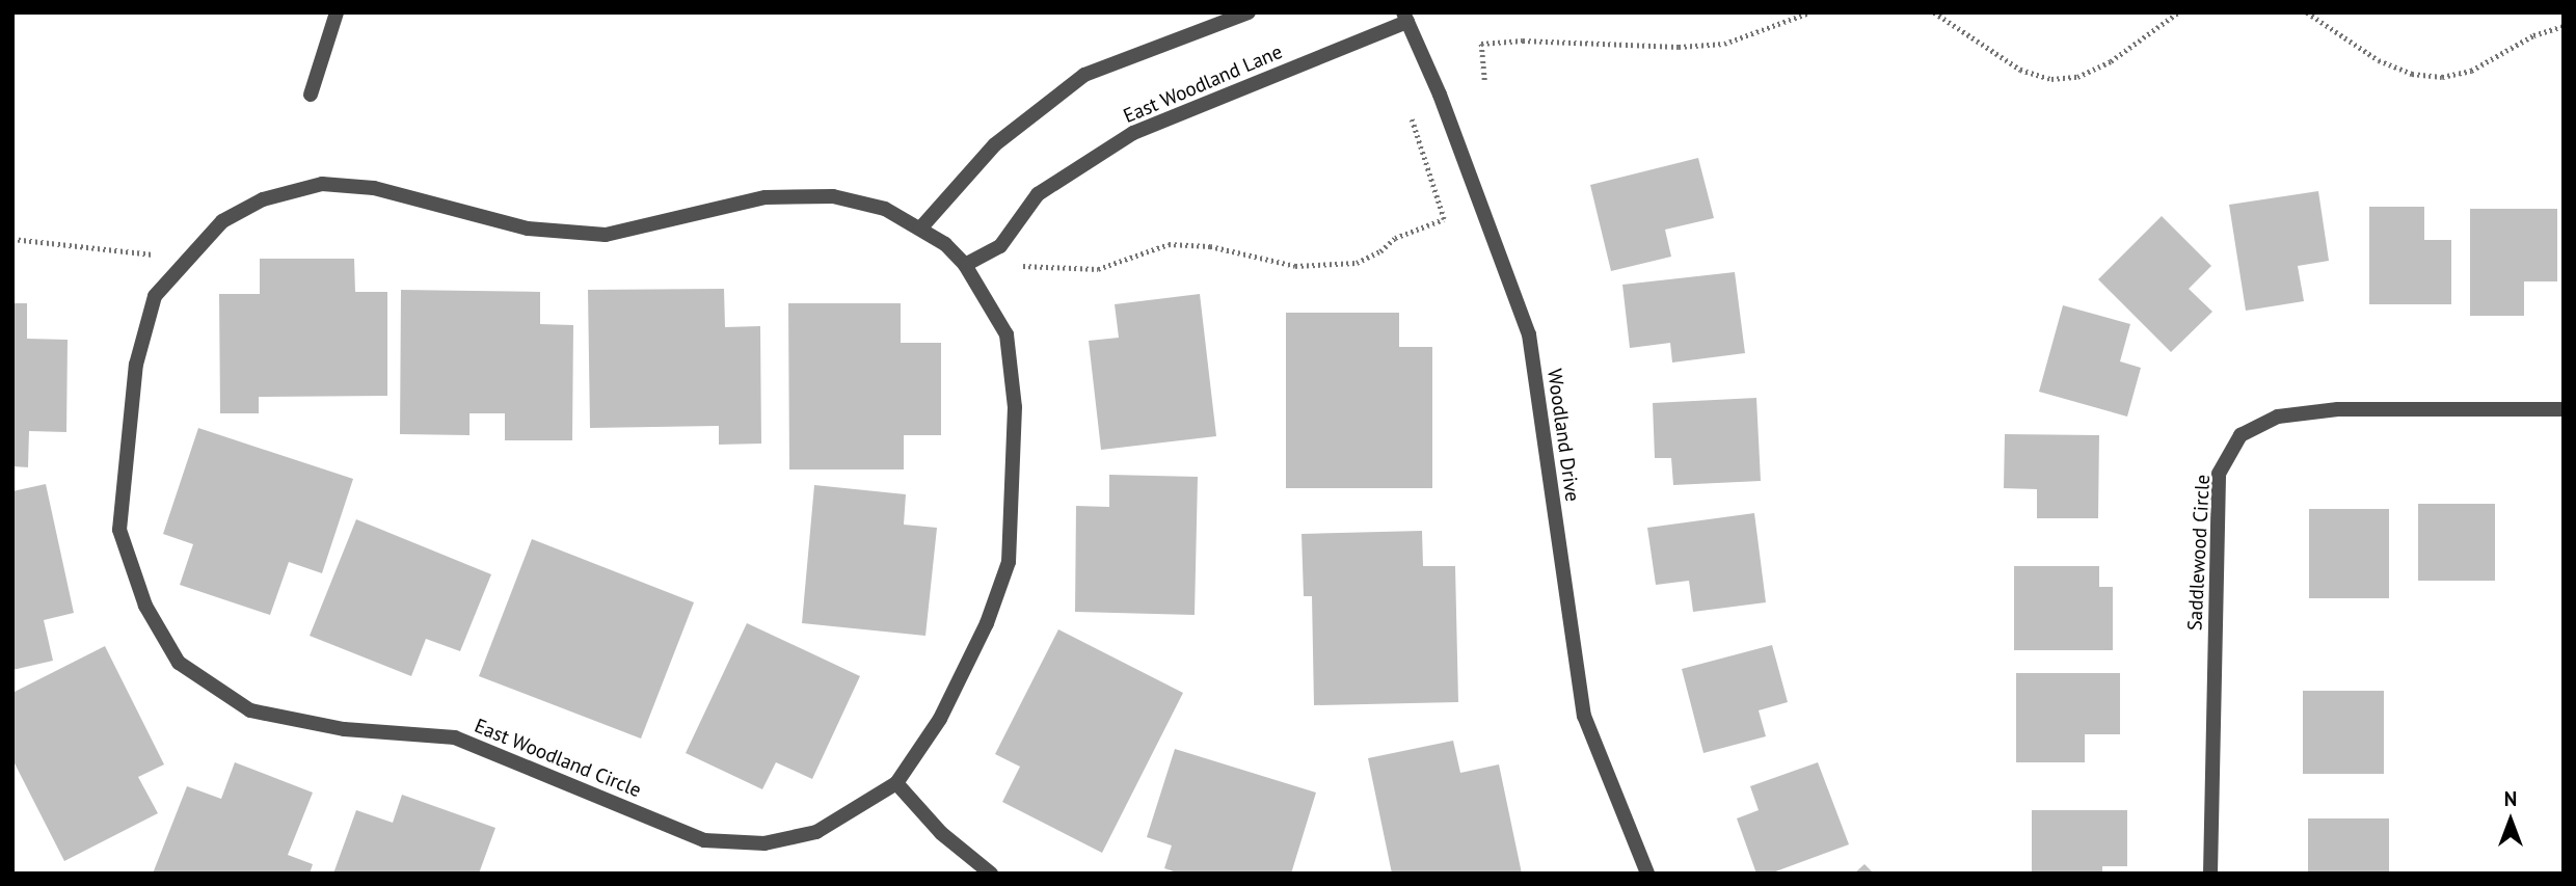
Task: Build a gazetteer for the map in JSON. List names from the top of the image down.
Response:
{
  "streets": {
    "street": [
      "East Woodland Lane",
      "Woodland Drive",
      "Saddlewood Circle",
      "East Woodland Circle"
    ]
  },
  "crossings": [
    ["East Woodland Lane", "Woodland Drive"],
    ["East Woodland Lane", "East Woodland Circle"]
  ],
  "north": "top"
}
